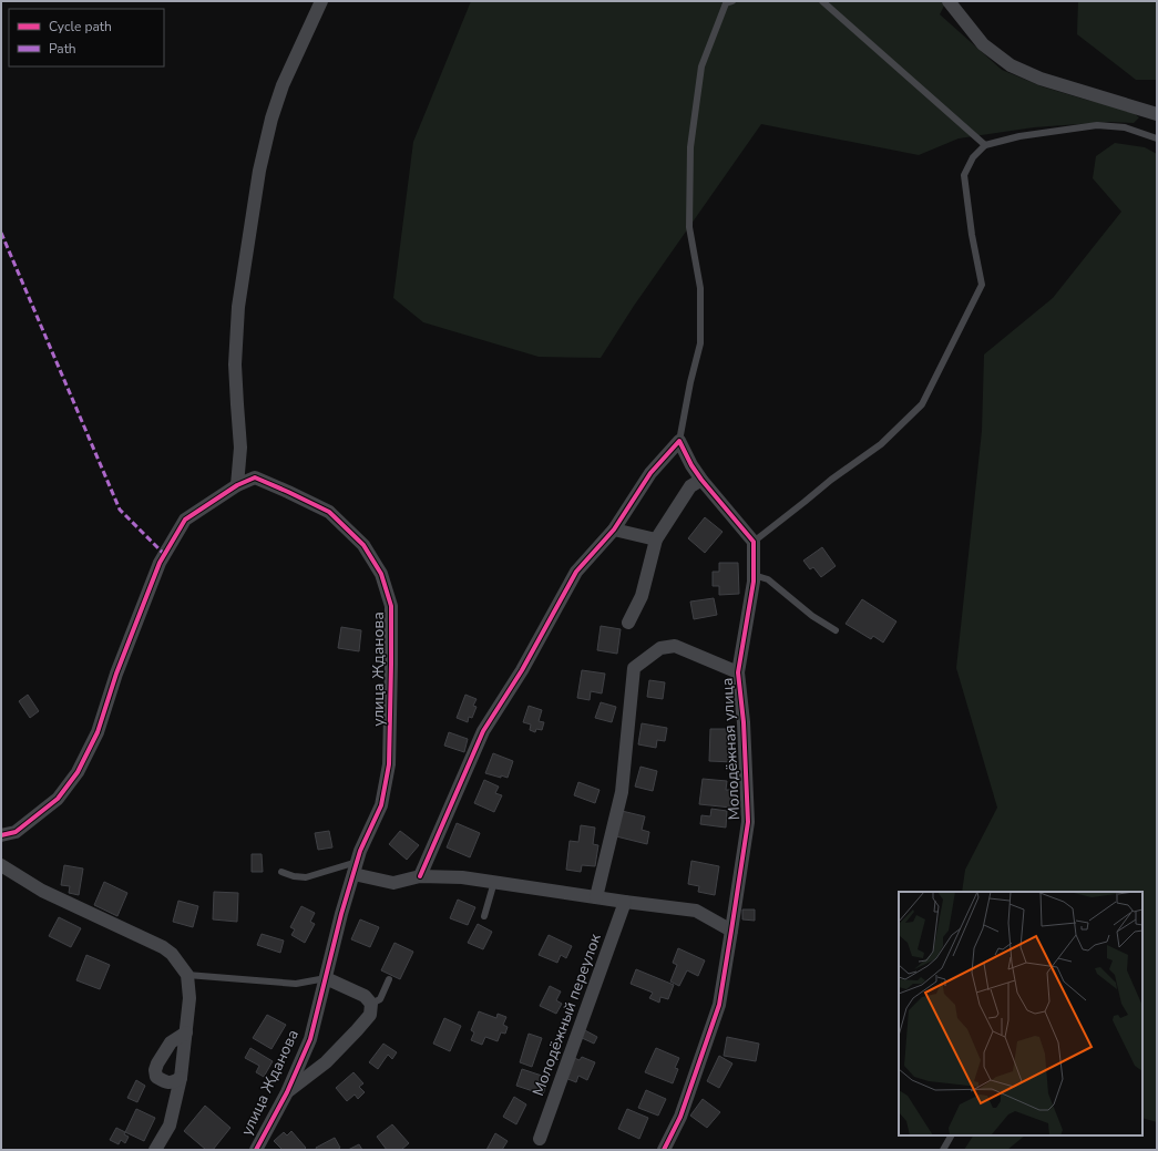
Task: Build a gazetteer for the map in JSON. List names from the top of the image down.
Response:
{
  "streets": {
    "street": ["улица Жданова", "Молодёжная улица", "Молодёжный переулок"]
  },
  "legend": ["Cycle path", "Path"]
}
